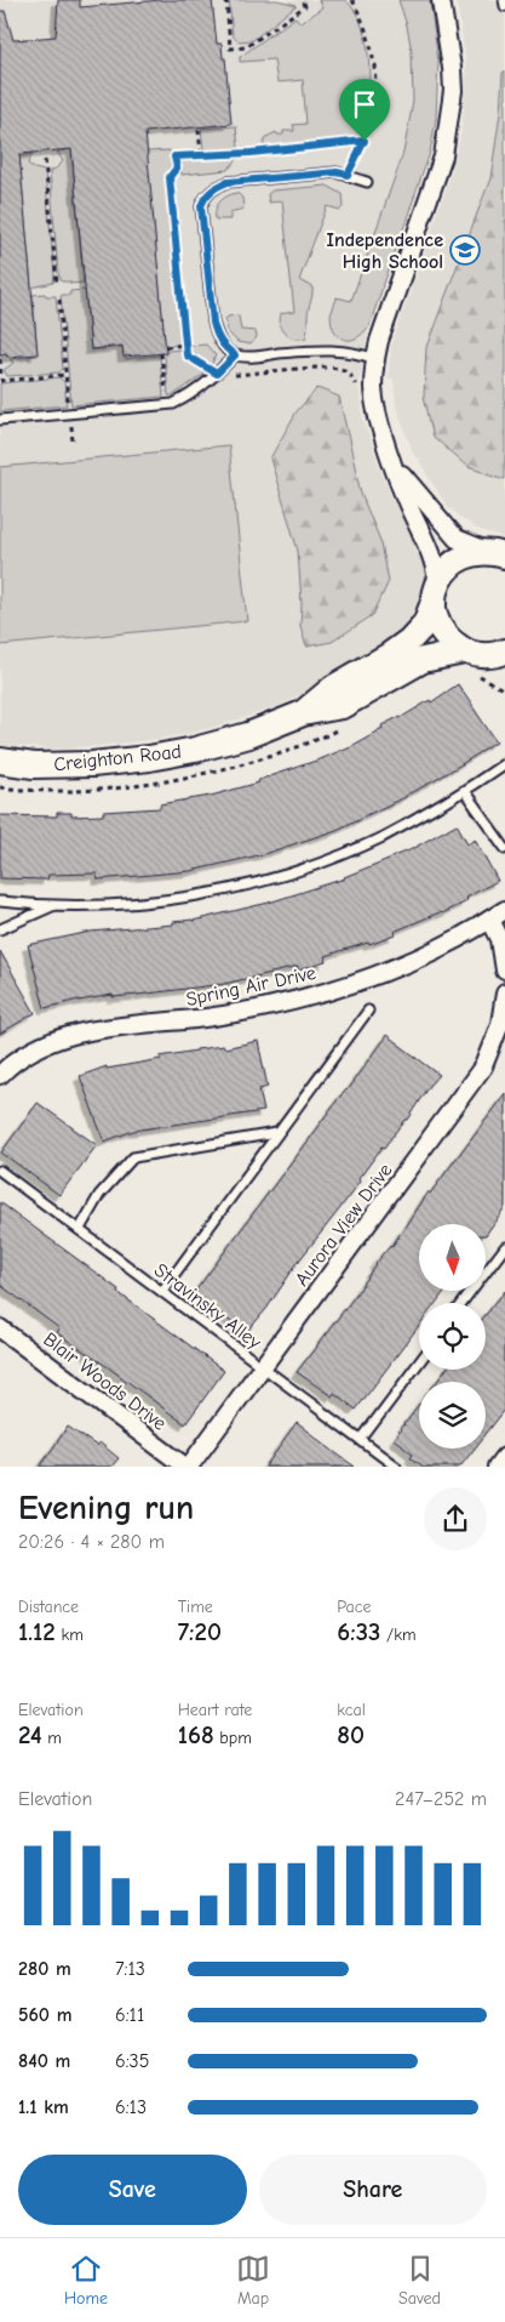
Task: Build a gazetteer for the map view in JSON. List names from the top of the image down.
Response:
{
  "streets": {
    "street": [
      "Creighton Road",
      "Spring Air Drive",
      "Aurora View Drive",
      "Blair Woods Drive"
    ],
    "lane": ["Stravinsky Alley"]
  },
  "crossings": [
    ["Aurora View Drive", "Stravinsky Alley"],
    ["Aurora View Drive", "Blair Woods Drive"]
  ],
  "places": {
    "school or university": ["Independence High School"]
  },
  "north": "bottom",
  "page": {
    "heading": ["Evening run", "20:26 · 4 × 280 m"],
    "stats": [
      ["Distance", "1.12 km"],
      ["Time", "7:20"],
      ["Pace", "6:33 /km"],
      ["Elevation", "24 m"],
      ["Heart rate", "168 bpm"],
      ["kcal", "80"]
    ],
    "chart": ["Elevation", "247–252 m"],
    "list": [
      {
        "name": "280 m",
        "note": "7:13"
      },
      {
        "name": "560 m",
        "note": "6:11"
      },
      {
        "name": "840 m",
        "note": "6:35"
      },
      {
        "name": "1.1 km",
        "note": "6:13"
      }
    ],
    "buttons": ["Save", "Share"],
    "tabs": ["Home", "Map", "Saved"]
  }
}
